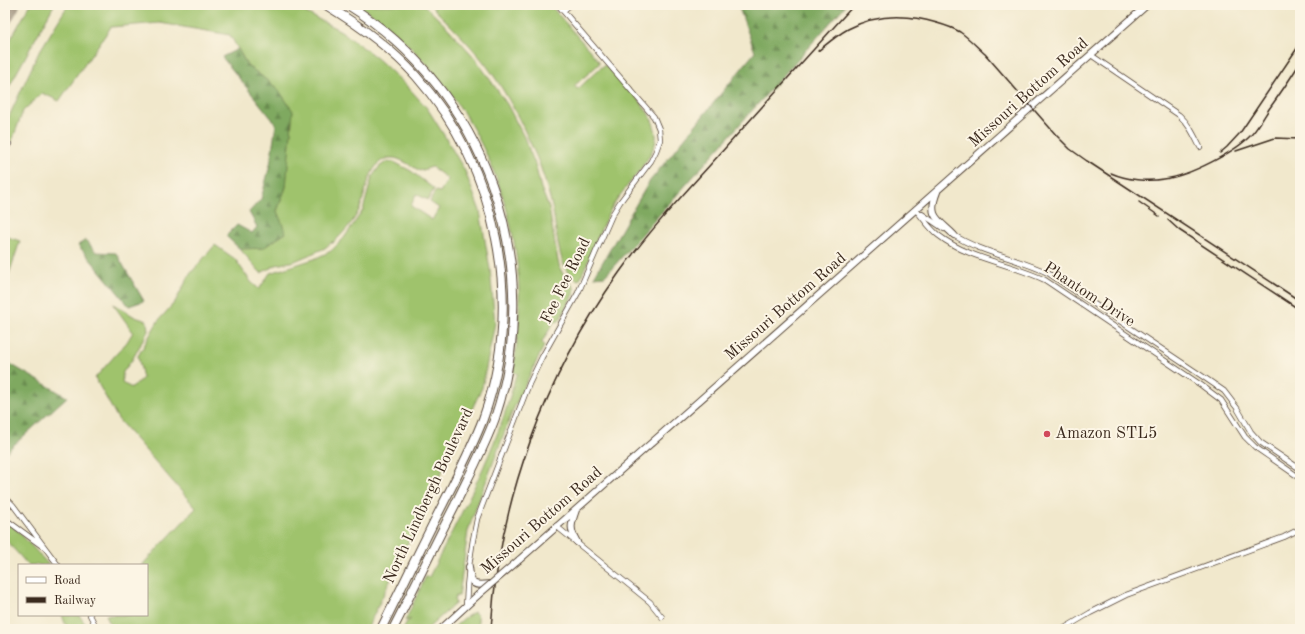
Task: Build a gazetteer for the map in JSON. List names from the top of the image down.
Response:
{
  "streets": {
    "highway": ["North Lindbergh Boulevard"],
    "street": ["Missouri Bottom Road", "Fee Fee Road", "Phantom Drive"]
  },
  "crossings": [
    ["Missouri Bottom Road", "Fee Fee Road"],
    ["Missouri Bottom Road", "Phantom Drive"]
  ],
  "places": ["Amazon STL5"],
  "legend": ["Road", "Railway"]
}
